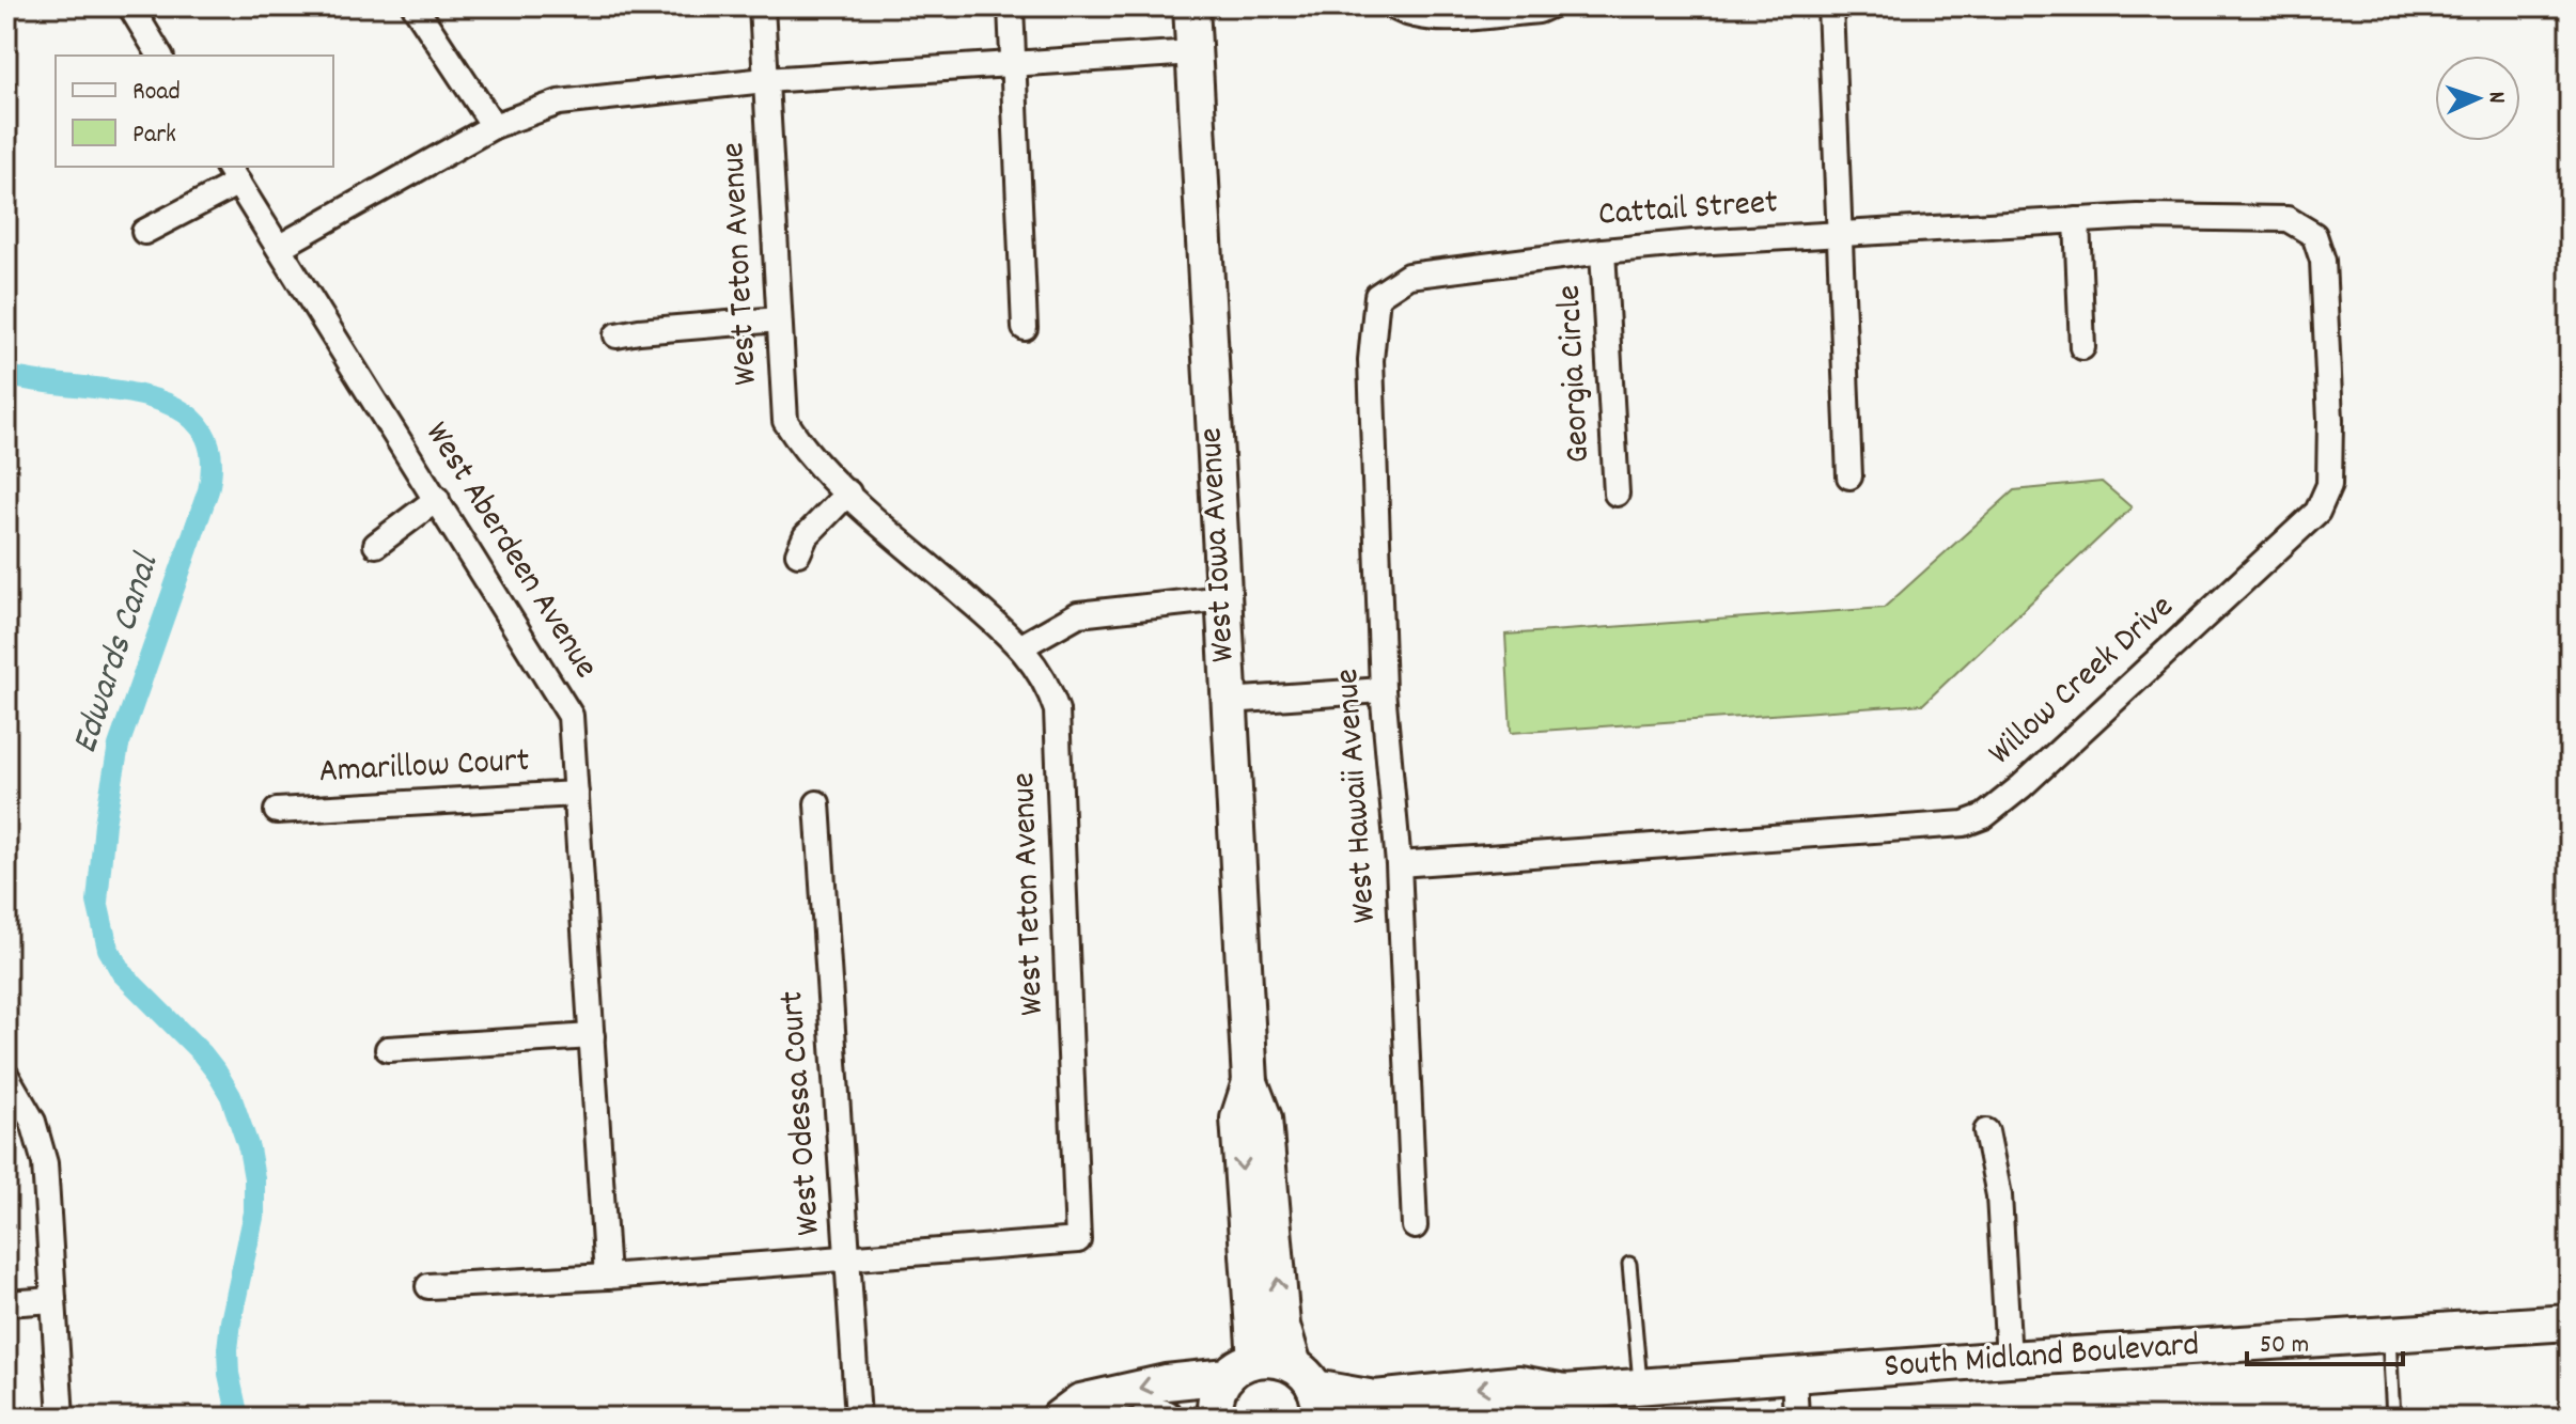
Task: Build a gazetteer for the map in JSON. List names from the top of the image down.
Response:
{
  "streets": {
    "main road": ["West Iowa Avenue", "South Midland Boulevard"],
    "street": [
      "Cattail Street",
      "West Teton Avenue",
      "Georgia Circle",
      "West Aberdeen Avenue",
      "Willow Creek Drive",
      "Amarillow Court",
      "West Hawaii Avenue",
      "West Odessa Court"
    ]
  },
  "crossings": [
    ["Cattail Street", "Georgia Circle"],
    ["Cattail Street", "Willow Creek Drive"],
    ["Cattail Street", "West Hawaii Avenue"],
    ["West Teton Avenue", "West Aberdeen Avenue"],
    ["West Teton Avenue", "West Odessa Court"],
    ["West Iowa Avenue", "South Midland Boulevard"],
    ["West Aberdeen Avenue", "Amarillow Court"],
    ["Willow Creek Drive", "West Hawaii Avenue"]
  ],
  "water": ["Edwards Canal"],
  "legend": ["Road", "Park"],
  "scale_bar": "50 m",
  "north": "right"
}
